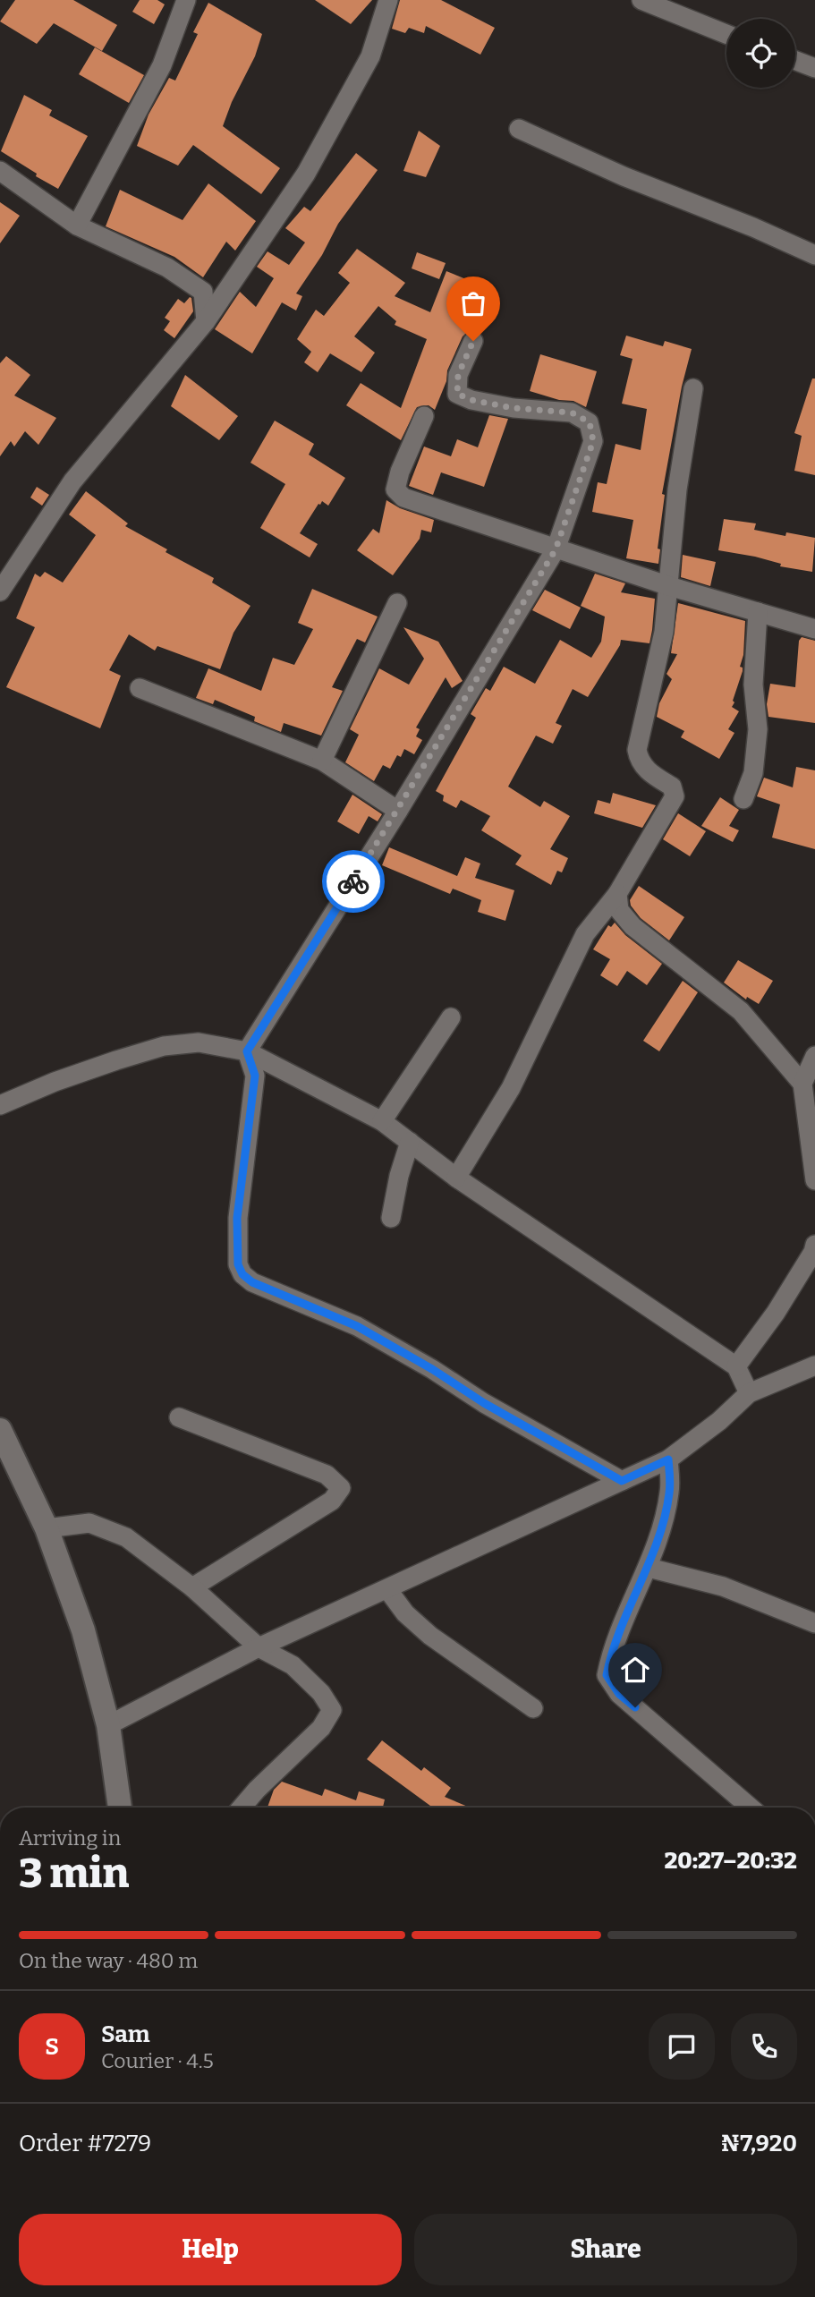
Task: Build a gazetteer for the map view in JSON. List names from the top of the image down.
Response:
{
  "page": {
    "heading": ["3 min", "Arriving in", "20:27–20:32"],
    "panel": [
      "Sam",
      "Courier · 4.5",
      "Order #7279",
      "₦7,920"
    ],
    "bar": "On the way · 480 m",
    "round": "S",
    "buttons": ["Help", "Share"]
  }
}
